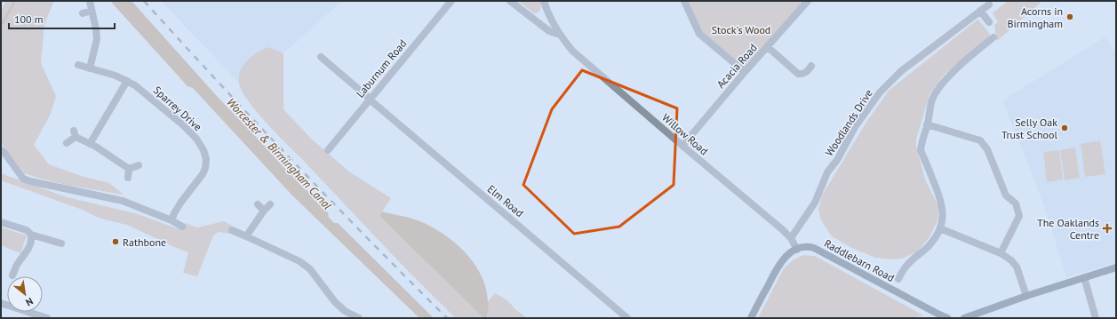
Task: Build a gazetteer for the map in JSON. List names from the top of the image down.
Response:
{
  "streets": {
    "street": [
      "Acacia Road",
      "Laburnum Road",
      "Sparrey Drive",
      "Woodlands Drive",
      "Willow Road",
      "Elm Road",
      "Raddlebarn Road"
    ]
  },
  "crossings": [
    ["Acacia Road", "Willow Road"],
    ["Laburnum Road", "Elm Road"],
    ["Woodlands Drive", "Willow Road"],
    ["Willow Road", "Raddlebarn Road"]
  ],
  "water": ["Worcester & Birmingham Canal"],
  "parks": ["Stock's Wood"],
  "places": {
    "other": ["Acorns in Birmingham", "Selly Oak Trust School", "Rathbone"],
    "health": ["The Oaklands Centre"]
  },
  "scale_bar": "100 m",
  "north": "bottom right"
}
